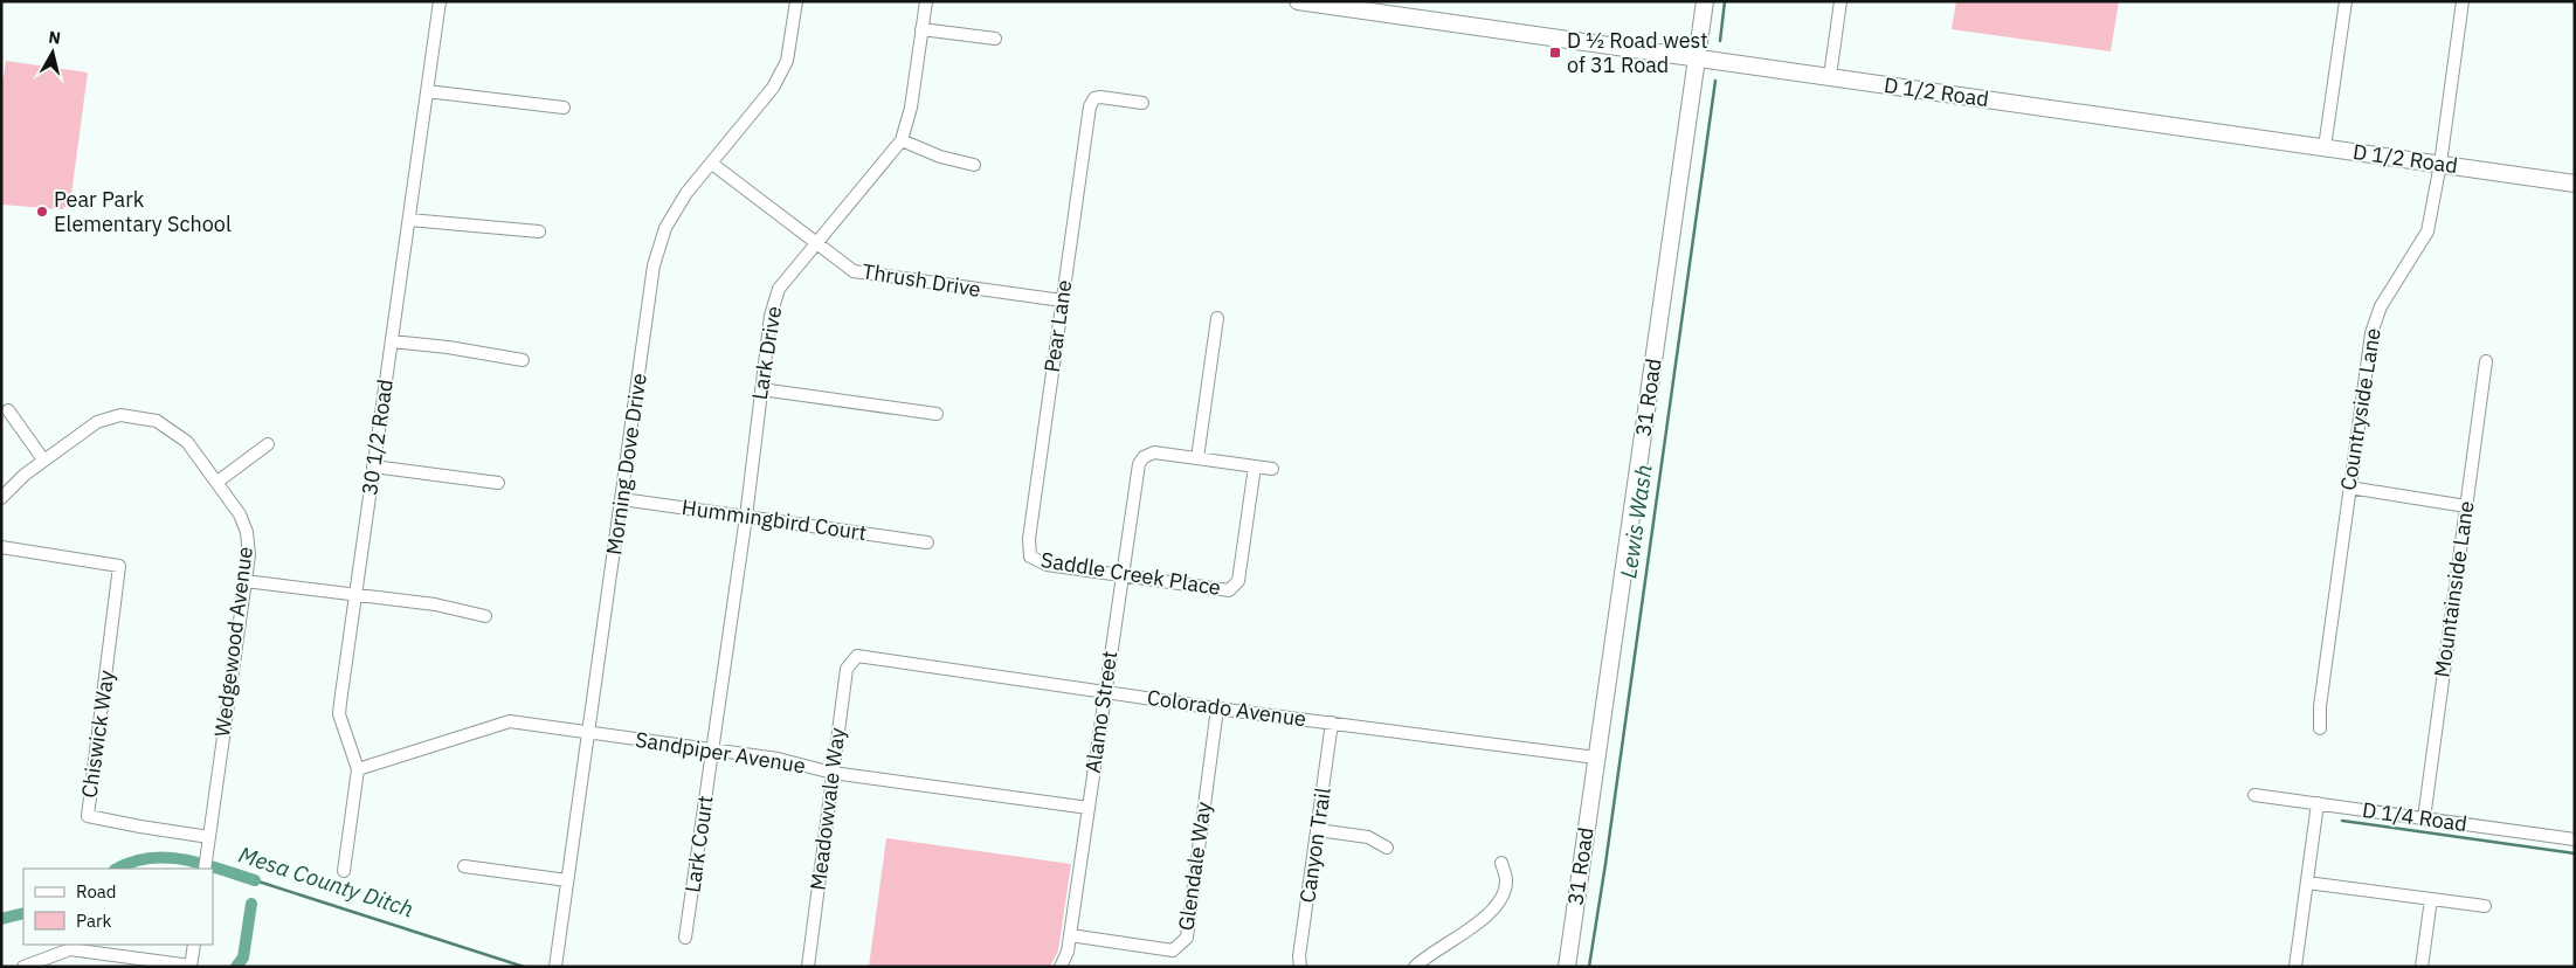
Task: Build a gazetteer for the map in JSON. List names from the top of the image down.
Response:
{
  "streets": {
    "main road": ["D 1/2 Road", "31 Road"],
    "street": [
      "Thrush Drive",
      "Pear Lane",
      "Lark Drive",
      "Countryside Lane",
      "30 1/2 Road",
      "Morning Dove Drive",
      "Hummingbird Court",
      "Saddle Creek Place",
      "Mountainside Lane",
      "Wedgewood Avenue",
      "Colorado Avenue",
      "Alamo Street",
      "Chiswick Way",
      "Sandpiper Avenue",
      "Meadowvale Way",
      "D 1/4 Road",
      "Lark Court",
      "Canyon Trail",
      "Glendale Way"
    ]
  },
  "crossings": [
    ["D 1/2 Road", "31 Road"],
    ["D 1/2 Road", "Countryside Lane"],
    ["Thrush Drive", "Pear Lane"],
    ["Thrush Drive", "Lark Drive"],
    ["Thrush Drive", "Morning Dove Drive"],
    ["Pear Lane", "Saddle Creek Place"],
    ["Lark Drive", "Hummingbird Court"],
    ["Lark Drive", "Sandpiper Avenue"],
    ["Lark Drive", "Lark Court"],
    ["31 Road", "Colorado Avenue"],
    ["30 1/2 Road", "Sandpiper Avenue"],
    ["Morning Dove Drive", "Hummingbird Court"],
    ["Morning Dove Drive", "Sandpiper Avenue"],
    ["Saddle Creek Place", "Alamo Street"],
    ["Mountainside Lane", "D 1/4 Road"],
    ["Wedgewood Avenue", "Chiswick Way"],
    ["Colorado Avenue", "Alamo Street"],
    ["Colorado Avenue", "Meadowvale Way"],
    ["Colorado Avenue", "Canyon Trail"],
    ["Colorado Avenue", "Glendale Way"],
    ["Alamo Street", "Sandpiper Avenue"],
    ["Alamo Street", "Glendale Way"],
    ["Sandpiper Avenue", "Meadowvale Way"],
    ["Sandpiper Avenue", "Lark Court"]
  ],
  "water": ["Lewis Wash", "Mesa County Ditch"],
  "places": {
    "transit": ["D ½ Road west of 31 Road"],
    "other": ["Pear Park Elementary School"]
  },
  "legend": ["Road", "Park"],
  "north": "top"
}
